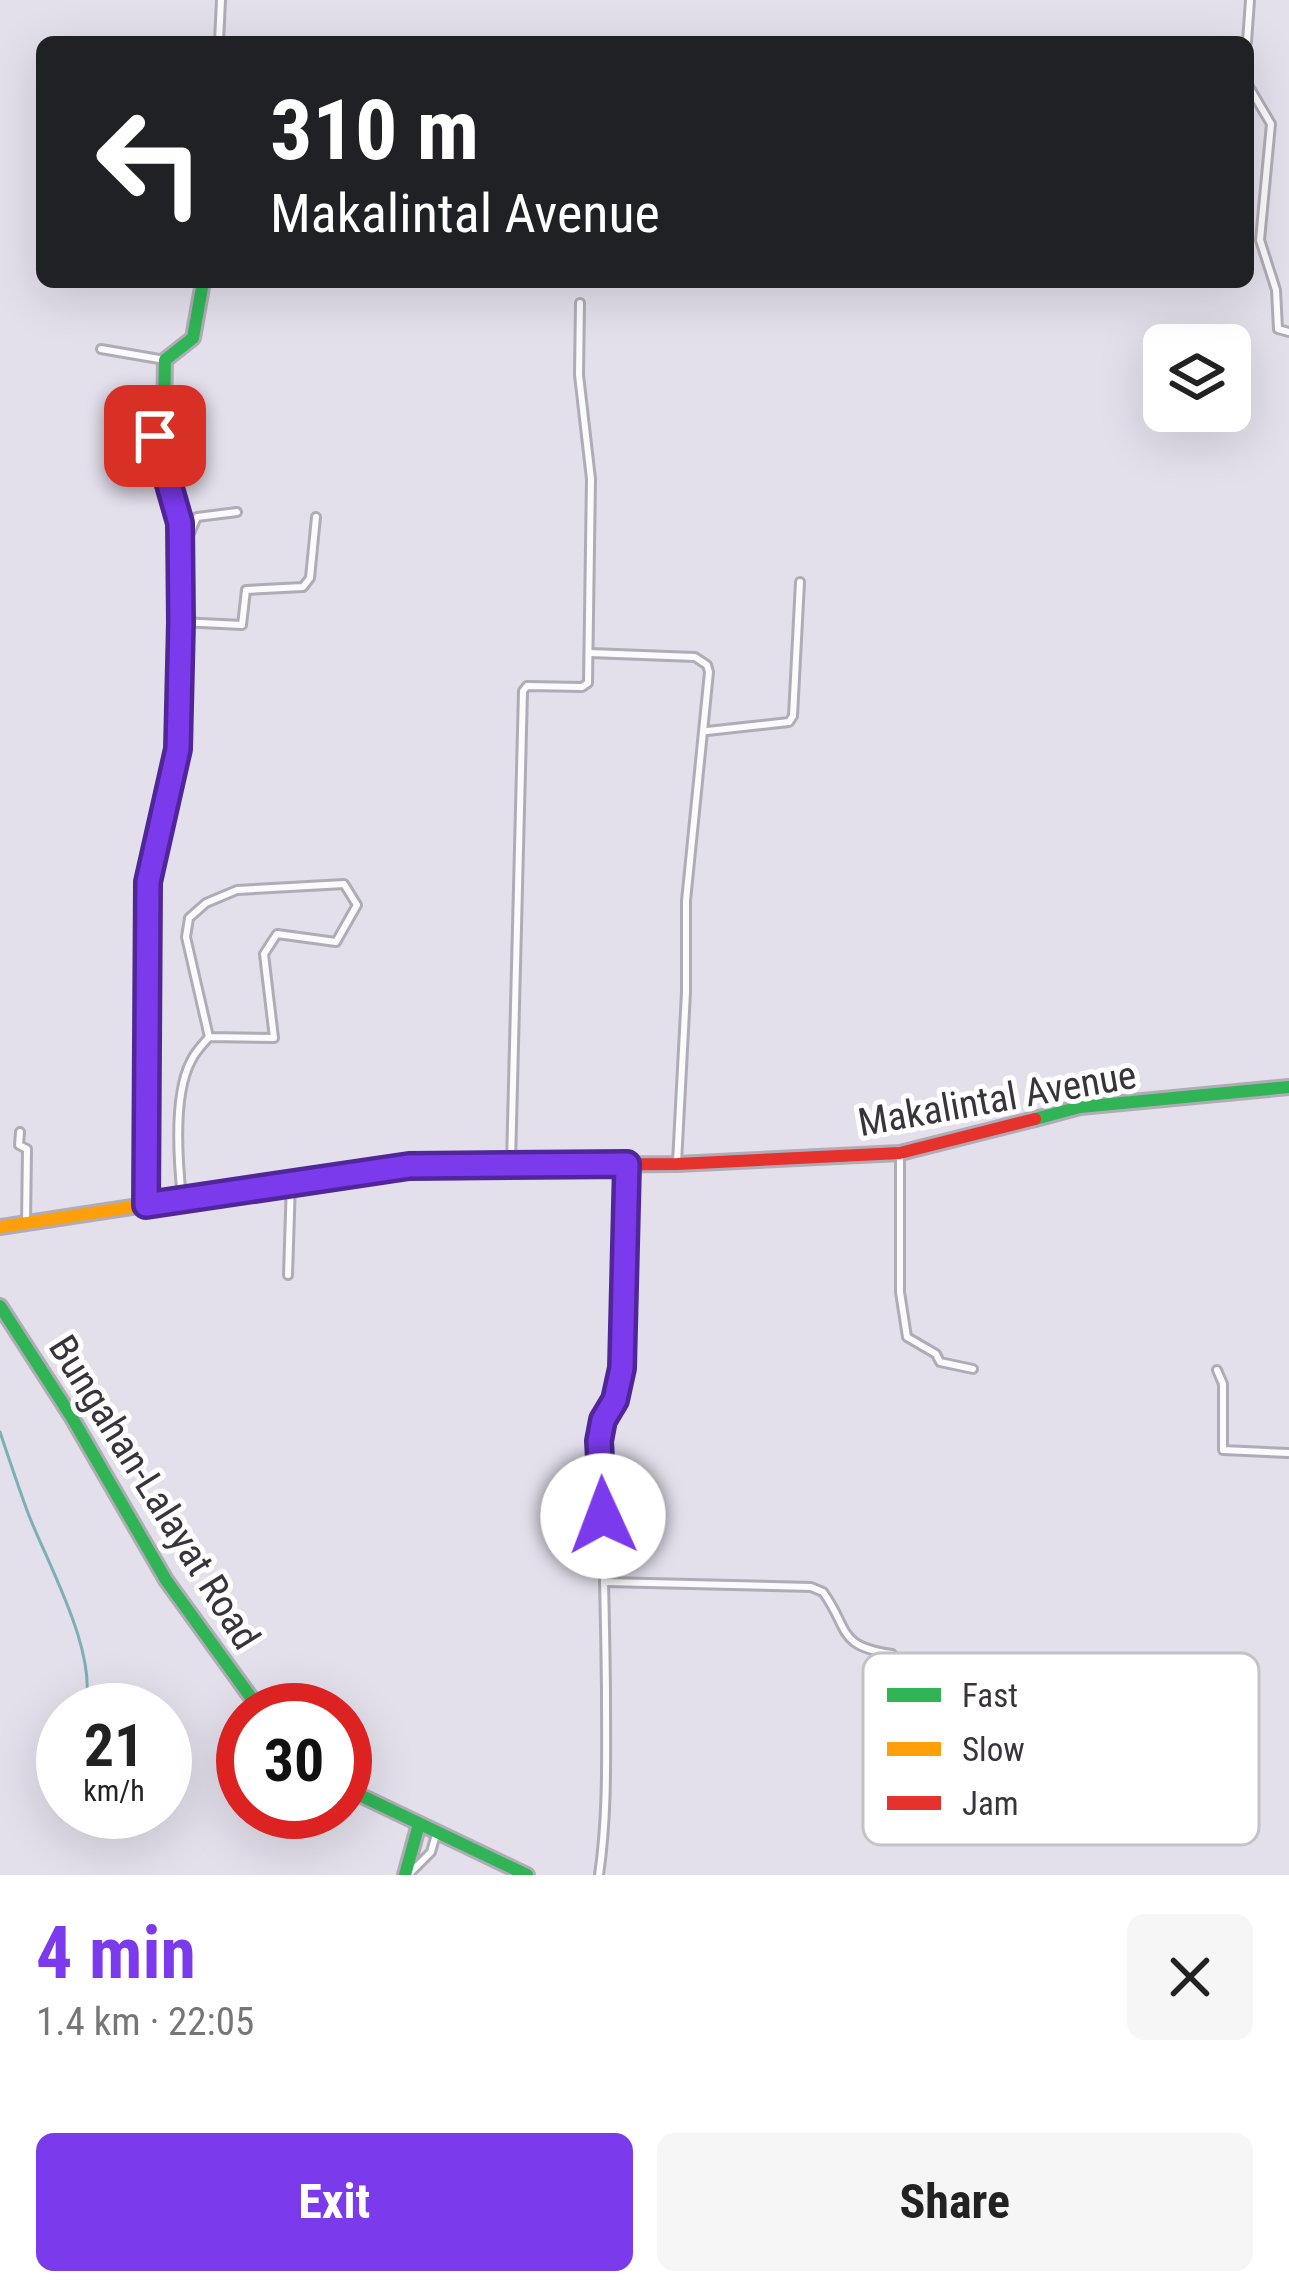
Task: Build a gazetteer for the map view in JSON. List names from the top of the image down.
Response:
{
  "streets": {
    "street": ["Makalintal Avenue", "Bungahan-Lalayat Road"]
  },
  "legend": ["Fast", "Slow", "Jam"],
  "page": {
    "turn": ["310 m", "Makalintal Avenue"],
    "speed": "21 km/h",
    "limit": "30",
    "heading": ["4 min", "1.4 km · 22:05"],
    "buttons": ["Exit", "Share"]
  }
}
